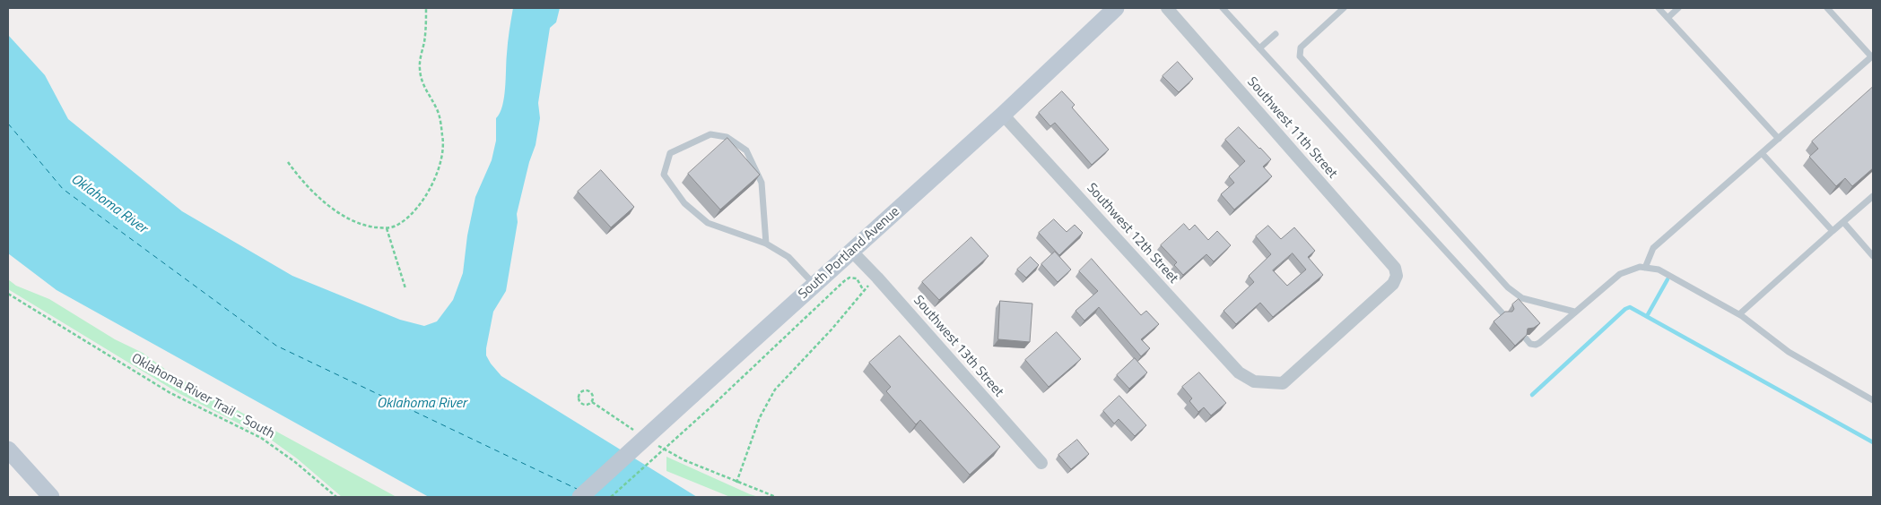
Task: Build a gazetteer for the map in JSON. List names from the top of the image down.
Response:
{
  "streets": {
    "main road": ["South Portland Avenue"],
    "street": ["Southwest 11th Street", "Southwest 12th Street", "Southwest 13th Street"],
    "path": ["Oklahoma River Trail - South"]
  },
  "crossings": [
    ["Southwest 11th Street", "Southwest 12th Street"],
    ["Southwest 12th Street", "South Portland Avenue"],
    ["South Portland Avenue", "Southwest 13th Street"]
  ],
  "water": ["Oklahoma River"]
}
